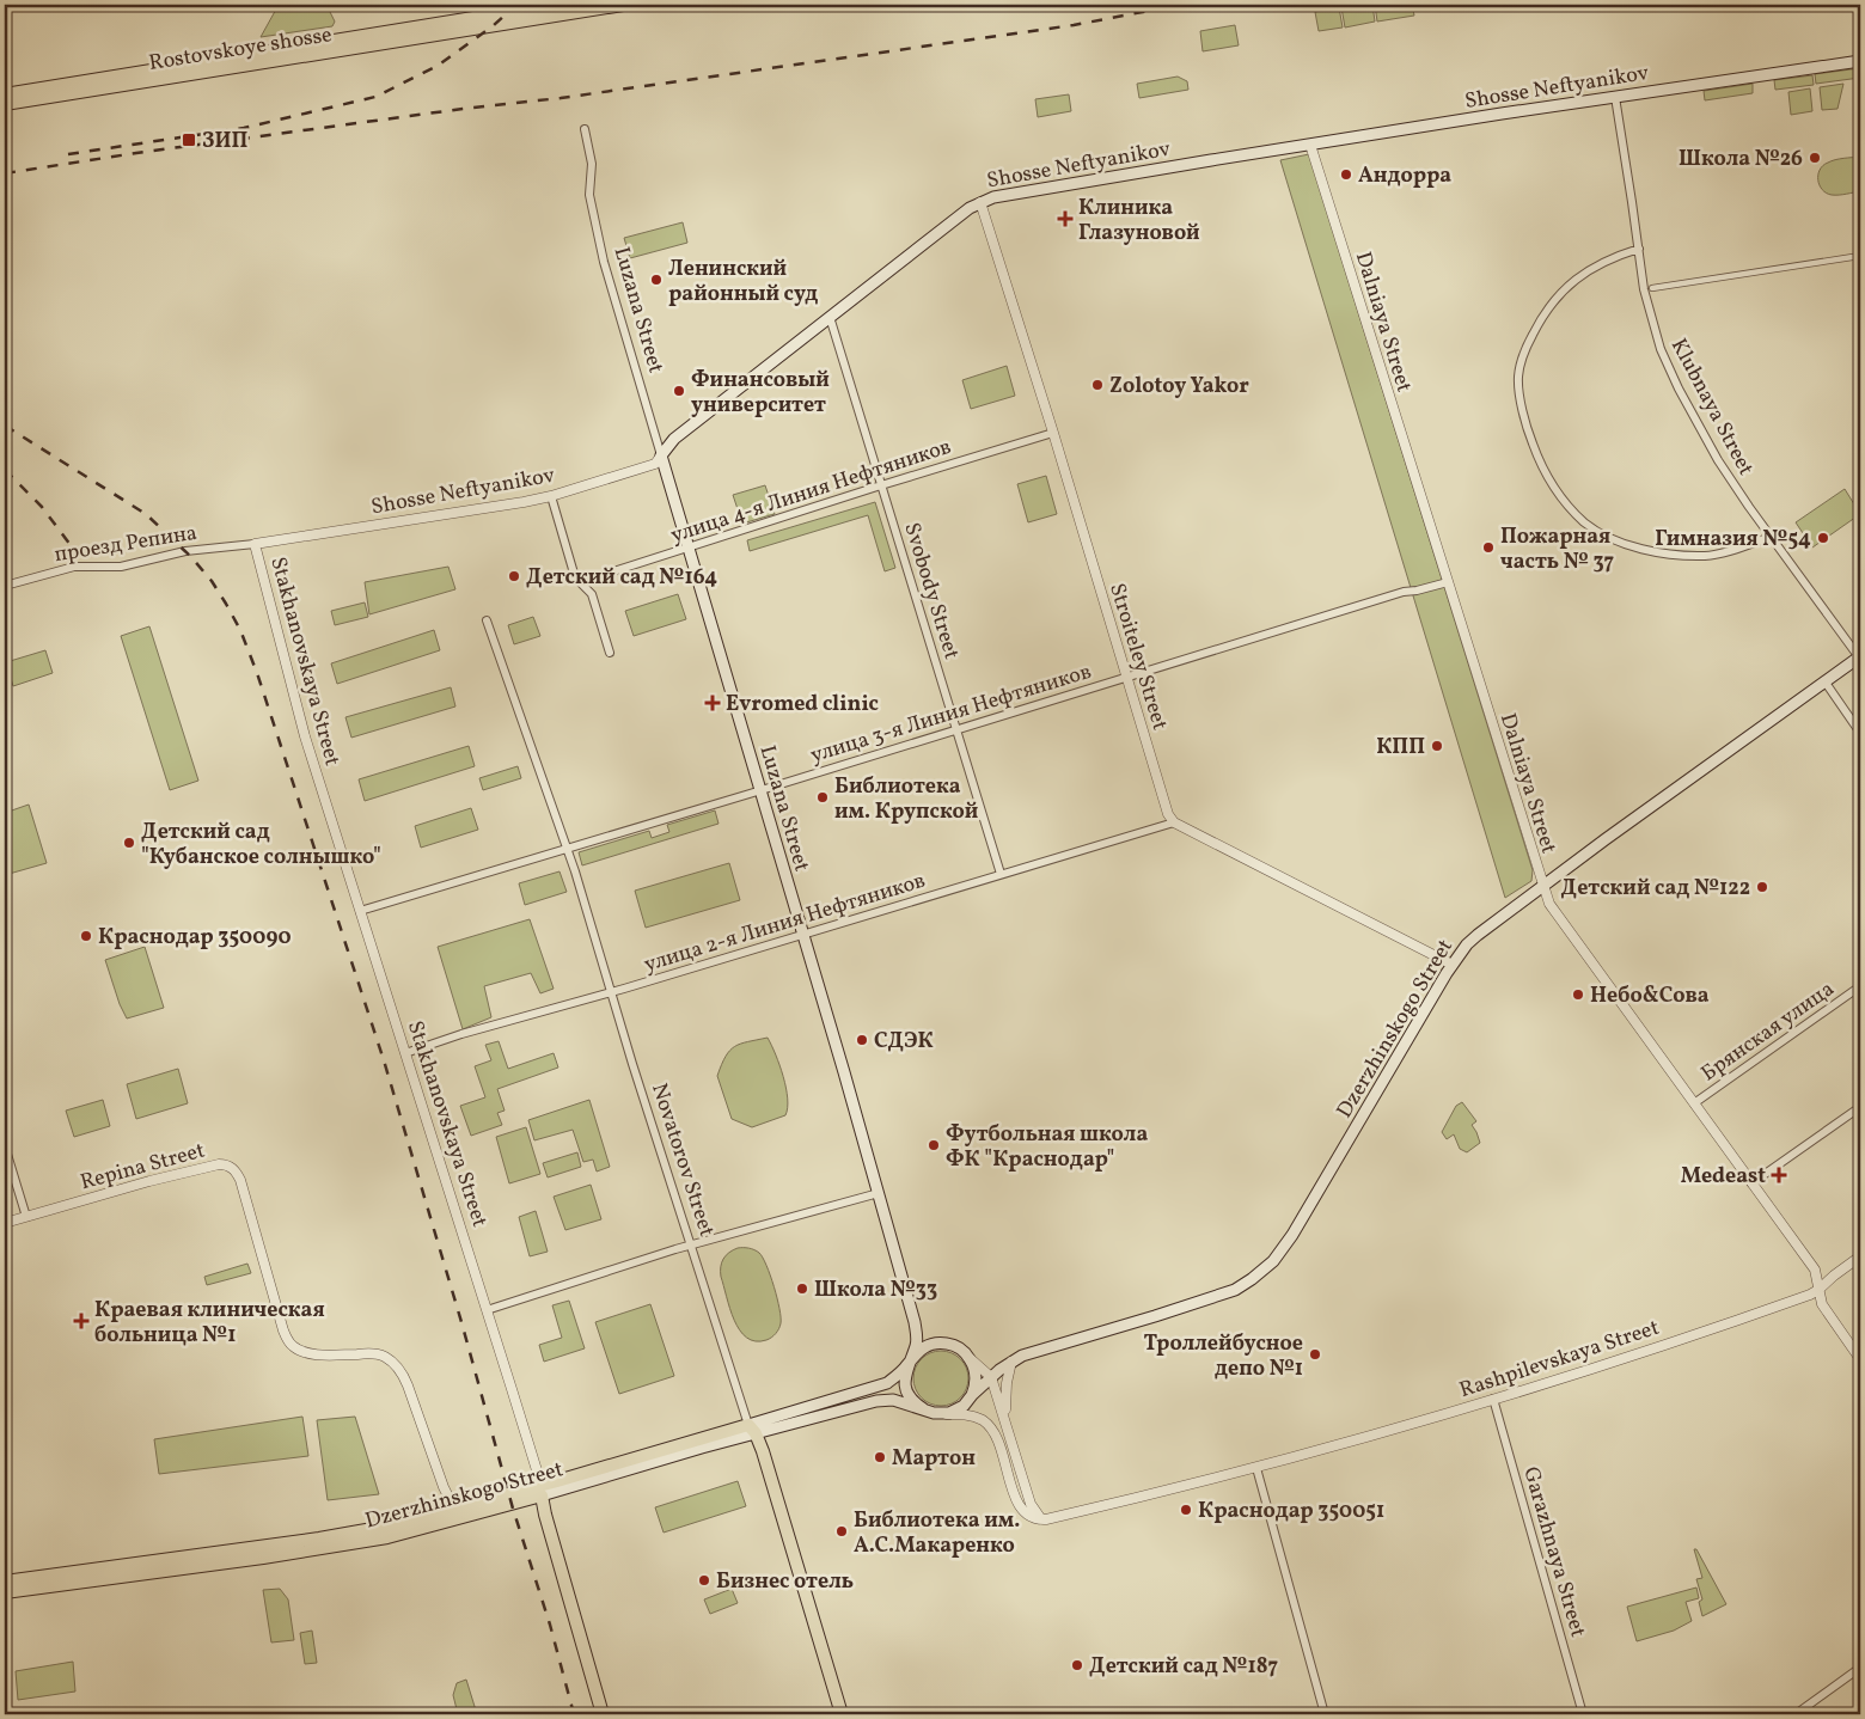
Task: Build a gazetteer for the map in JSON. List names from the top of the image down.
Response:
{
  "streets": {
    "main road": [
      "Rostovskoye shosse",
      "Shosse Neftyanikov",
      "Luzana Street",
      "Stakhanovskaya Street",
      "Dzerzhinskogo Street",
      "Novatorov Street"
    ],
    "street": [
      "Dalniaya Street",
      "Klubnaya Street",
      "улица 4-я Линия Нефтяников",
      "проезд Репина",
      "Svobody Street",
      "Stroiteley Street",
      "улица 3-я Линия Нефтяников",
      "улица 2-я Линия Нефтяников",
      "Брянская улица",
      "Repina Street",
      "Rashpilevskaya Street",
      "Garazhnaya Street"
    ]
  },
  "crossings": [
    ["Shosse Neftyanikov", "Luzana Street"],
    ["Shosse Neftyanikov", "Dalniaya Street"],
    ["Shosse Neftyanikov", "Klubnaya Street"],
    ["Shosse Neftyanikov", "проезд Репина"],
    ["Shosse Neftyanikov", "Svobody Street"],
    ["Shosse Neftyanikov", "Stroiteley Street"],
    ["Shosse Neftyanikov", "Stakhanovskaya Street"],
    ["Luzana Street", "улица 4-я Линия Нефтяников"],
    ["Luzana Street", "улица 3-я Линия Нефтяников"],
    ["Luzana Street", "улица 2-я Линия Нефтяников"],
    ["Luzana Street", "Dzerzhinskogo Street"],
    ["Dalniaya Street", "улица 3-я Линия Нефтяников"],
    ["Dalniaya Street", "Dzerzhinskogo Street"],
    ["Dalniaya Street", "Брянская улица"],
    ["Dalniaya Street", "Rashpilevskaya Street"],
    ["Klubnaya Street", "Dzerzhinskogo Street"],
    ["улица 4-я Линия Нефтяников", "Svobody Street"],
    ["улица 4-я Линия Нефтяников", "Stroiteley Street"],
    ["проезд Репина", "Stakhanovskaya Street"],
    ["Svobody Street", "улица 3-я Линия Нефтяников"],
    ["Svobody Street", "улица 2-я Линия Нефтяников"],
    ["Stroiteley Street", "улица 3-я Линия Нефтяников"],
    ["Stroiteley Street", "улица 2-я Линия Нефтяников"],
    ["Stakhanovskaya Street", "улица 3-я Линия Нефтяников"],
    ["Stakhanovskaya Street", "улица 2-я Линия Нефтяников"],
    ["Stakhanovskaya Street", "Dzerzhinskogo Street"],
    ["улица 3-я Линия Нефтяников", "Novatorov Street"],
    ["улица 2-я Линия Нефтяников", "Novatorov Street"],
    ["Dzerzhinskogo Street", "Novatorov Street"],
    ["Dzerzhinskogo Street", "Repina Street"],
    ["Rashpilevskaya Street", "Garazhnaya Street"]
  ],
  "places": {
    "transit": ["ЗИП"],
    "other": [
      "Школа №26",
      "Андорра",
      "Ленинский районный суд",
      "Zolotoy Yakor",
      "Финансовый университет",
      "Гимназия №54",
      "Пожарная часть № 37",
      "Детский сад №164",
      "КПП",
      "Библиотека им. Крупской",
      "Детский сад \"Кубанское солнышко\"",
      "Детский сад №122",
      "Краснодар 350090",
      "Небо&Сова",
      "СДЭК",
      "Футбольная школа ФК \"Краснодар\"",
      "Школа №33",
      "Троллейбусное депо №1",
      "Мартон",
      "Краснодар 350051",
      "Библиотека им. А.С.Макаренко",
      "Бизнес отель",
      "Детский сад №187"
    ],
    "health": [
      "Клиника Глазуновой",
      "Evromed clinic",
      "Medeast",
      "Краевая клиническая больница №1"
    ]
  }
}
